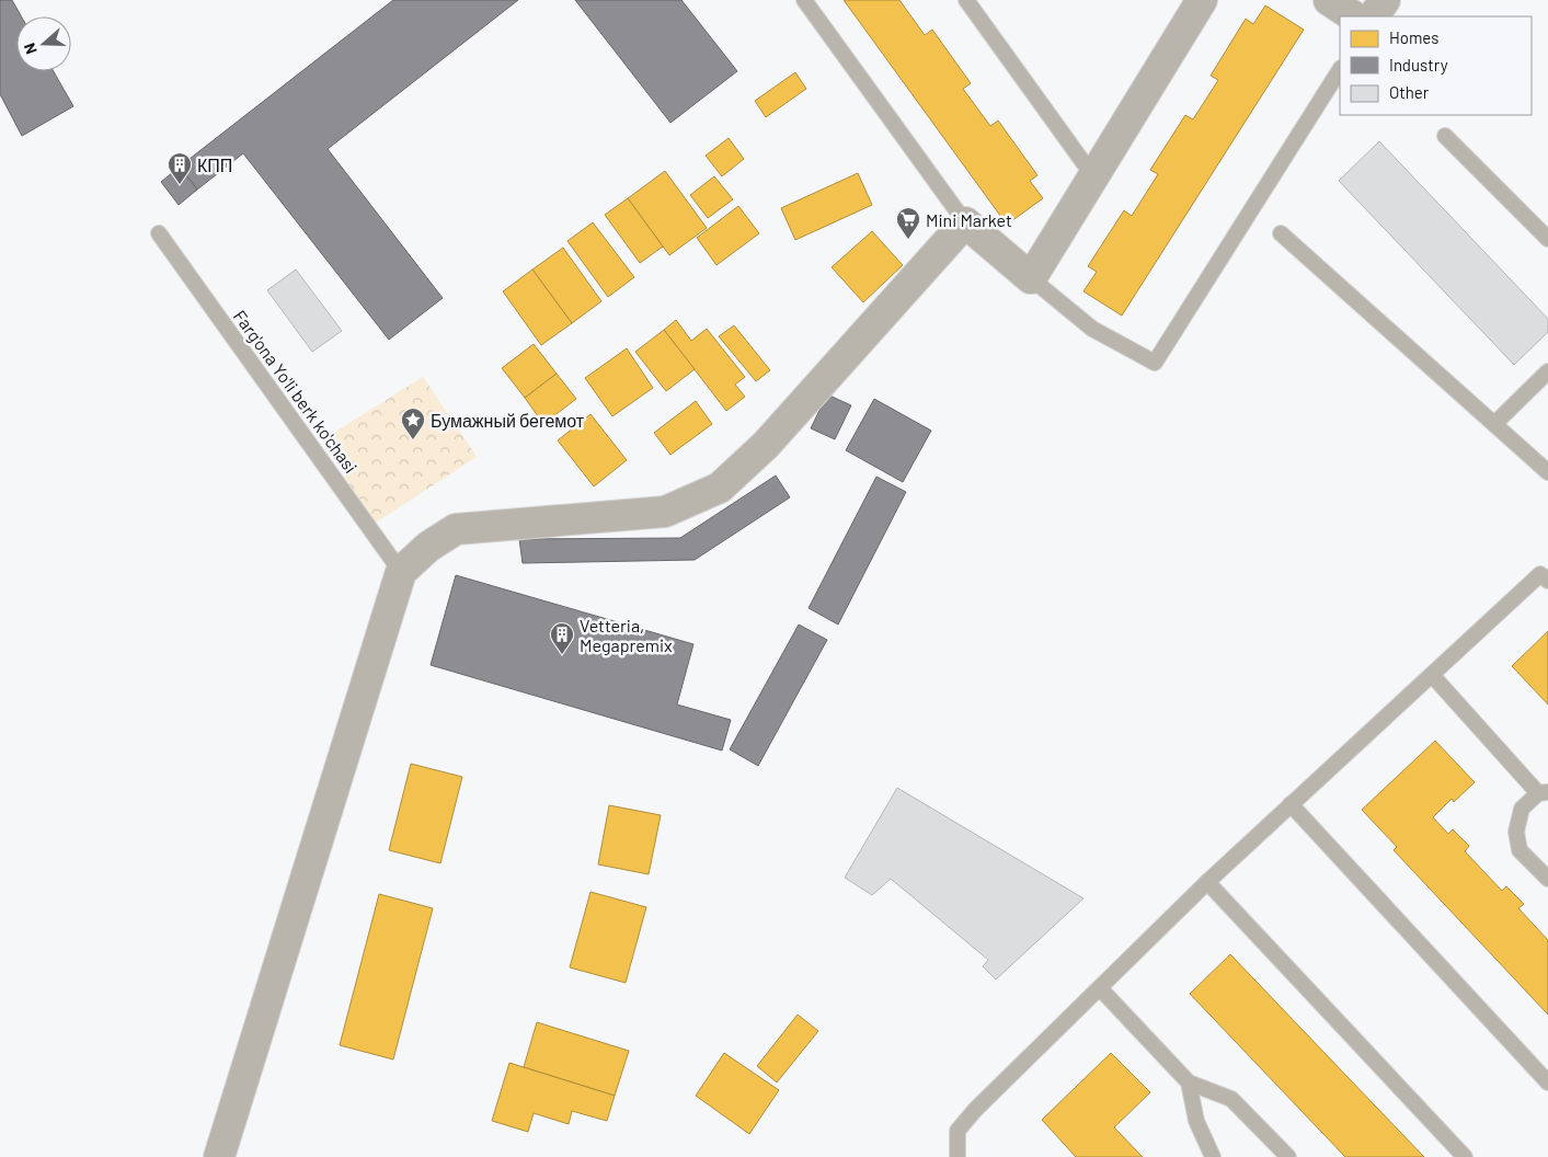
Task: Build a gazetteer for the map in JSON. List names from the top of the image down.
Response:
{
  "streets": {
    "lane": ["Farg'ona Yo'li berk ko'chasi"]
  },
  "places": {
    "building": ["КПП", "Vetteria, Megapremix"],
    "supermarket": ["Mini Market"],
    "place": ["Бумажный бегемот"]
  },
  "legend": ["Homes", "Industry", "Other"],
  "north": "left"
}
